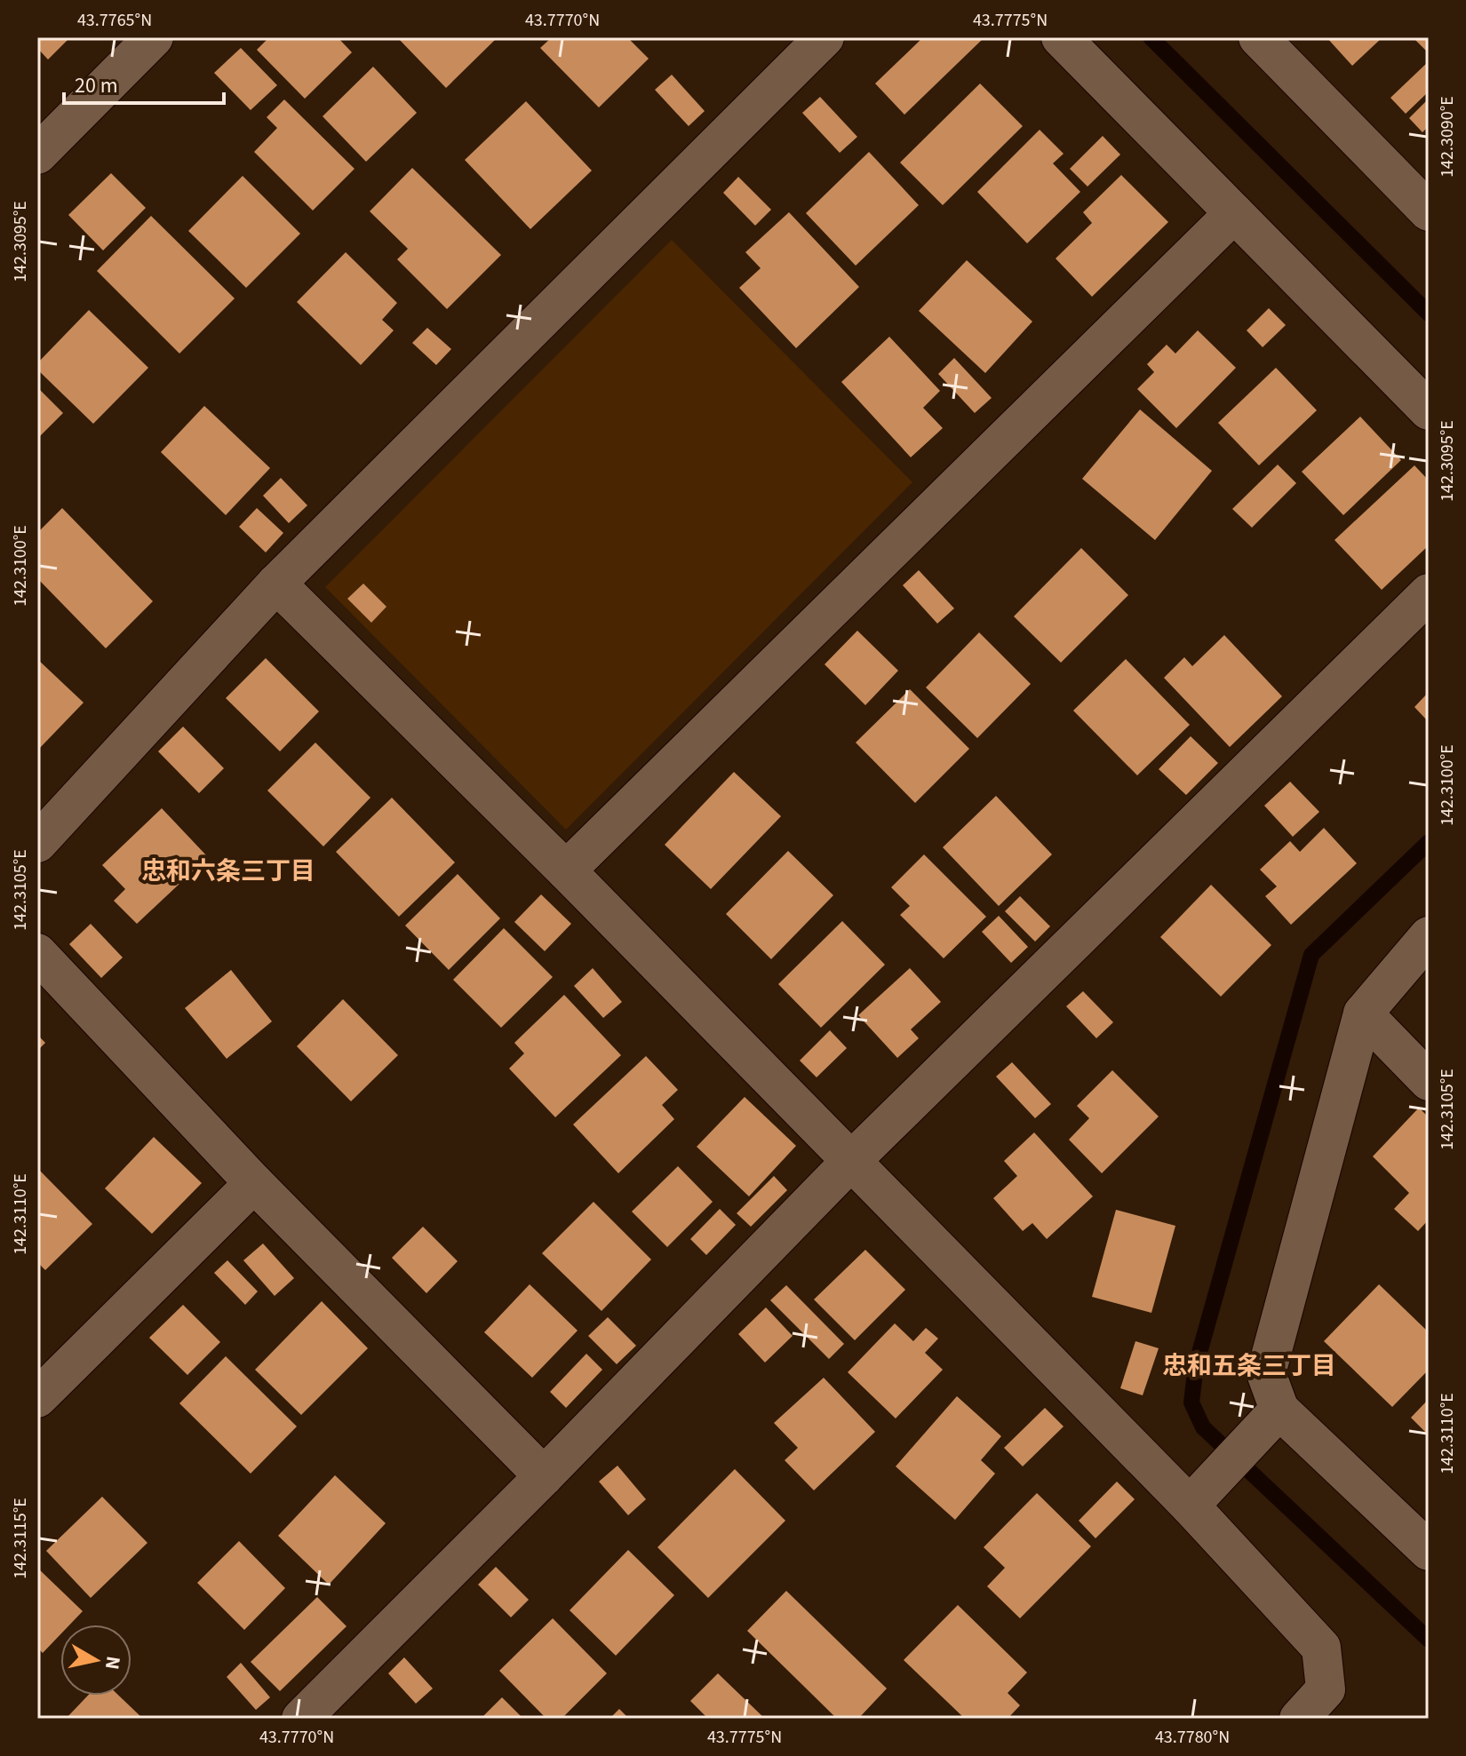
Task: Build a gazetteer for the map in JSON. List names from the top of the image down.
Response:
{
  "districts": ["忠和六条三丁目", "忠和五条三丁目"],
  "scale_bar": "20 m",
  "north": "right",
  "coordinates": [
    "43.7765°N",
    "43.7770°N",
    "43.7775°N",
    "142.3090°E",
    "142.3095°E",
    "142.3100°E",
    "142.3105°E",
    "142.3110°E",
    "142.3115°E",
    "43.7780°N"
  ]
}
